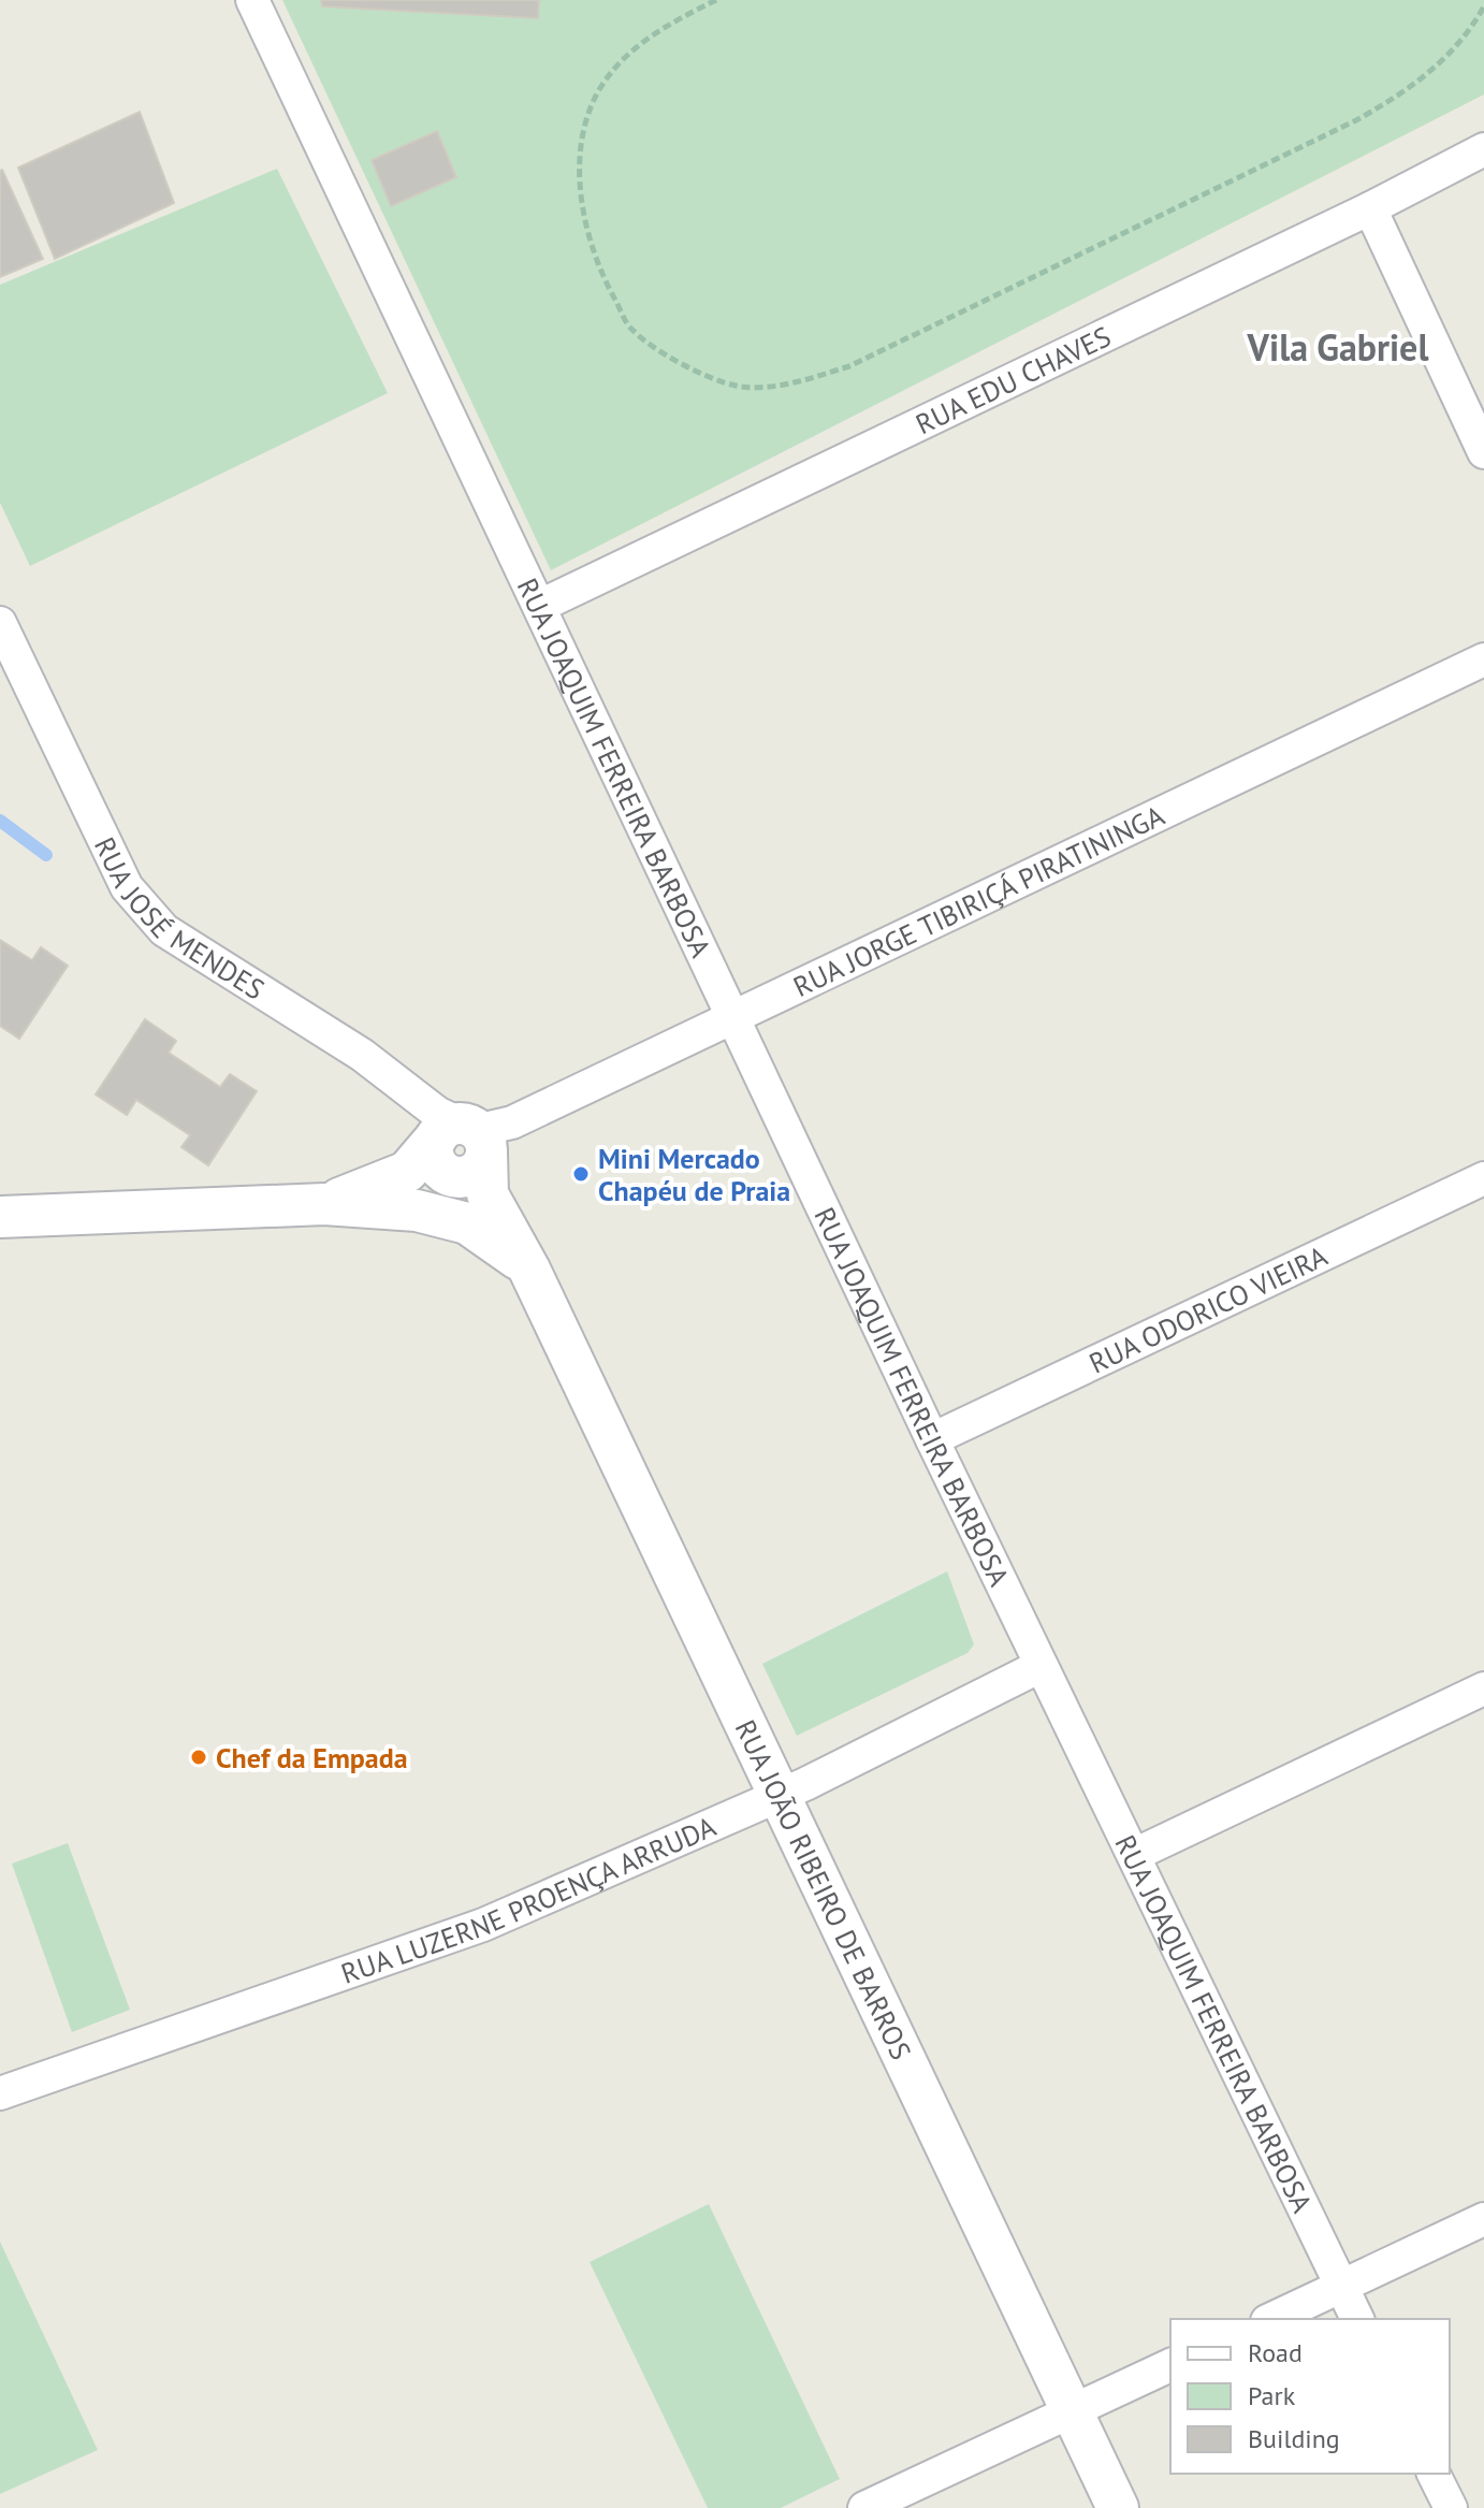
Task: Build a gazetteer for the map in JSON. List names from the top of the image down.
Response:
{
  "streets": {
    "street": [
      "RUA EDU CHAVES",
      "RUA JOAQUIM FERREIRA BARBOSA",
      "RUA JORGE TIBIRIÇÁ PIRATININGA",
      "RUA JOSÉ MENDES",
      "RUA ODORICO VIEIRA",
      "RUA JOÃO RIBEIRO DE BARROS",
      "RUA LUZERNE PROENÇA ARRUDA"
    ]
  },
  "crossings": [
    ["RUA EDU CHAVES", "RUA JOAQUIM FERREIRA BARBOSA"],
    ["RUA JOAQUIM FERREIRA BARBOSA", "RUA JORGE TIBIRIÇÁ PIRATININGA"],
    ["RUA JOAQUIM FERREIRA BARBOSA", "RUA ODORICO VIEIRA"],
    ["RUA JOAQUIM FERREIRA BARBOSA", "RUA LUZERNE PROENÇA ARRUDA"],
    ["RUA JORGE TIBIRIÇÁ PIRATININGA", "RUA JOSÉ MENDES"],
    ["RUA JORGE TIBIRIÇÁ PIRATININGA", "RUA JOÃO RIBEIRO DE BARROS"],
    ["RUA JOSÉ MENDES", "RUA JOÃO RIBEIRO DE BARROS"],
    ["RUA JOÃO RIBEIRO DE BARROS", "RUA LUZERNE PROENÇA ARRUDA"]
  ],
  "districts": ["Vila Gabriel"],
  "places": ["Mini Mercado Chapéu de Praia", "Chef da Empada"],
  "legend": ["Road", "Park", "Building"]
}
